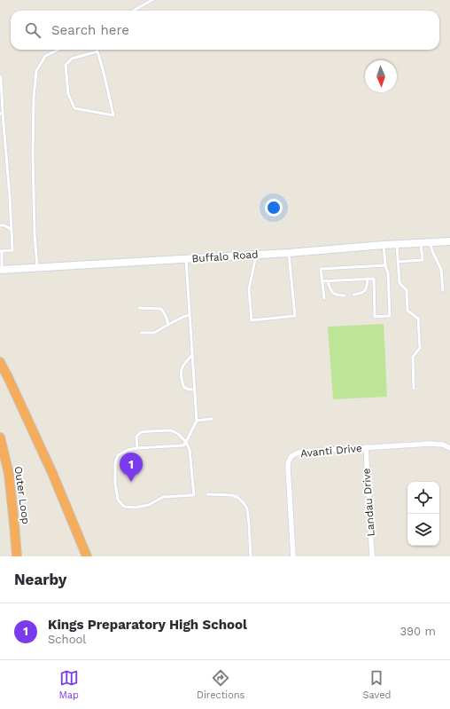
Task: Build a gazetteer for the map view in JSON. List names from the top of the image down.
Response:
{
  "streets": {
    "highway": ["Outer Loop"],
    "main road": ["Buffalo Road"],
    "street": ["Avanti Drive", "Landau Drive"]
  },
  "crossings": [
    ["Avanti Drive", "Landau Drive"]
  ],
  "north": "bottom",
  "page": {
    "search": "Search here",
    "pins": "1",
    "heading": "Nearby",
    "list": [
      {
        "mark": "1",
        "name": "Kings Preparatory High School",
        "note": "School",
        "value": "390 m"
      }
    ],
    "nav": ["Map", "Directions", "Saved"]
  }
}
